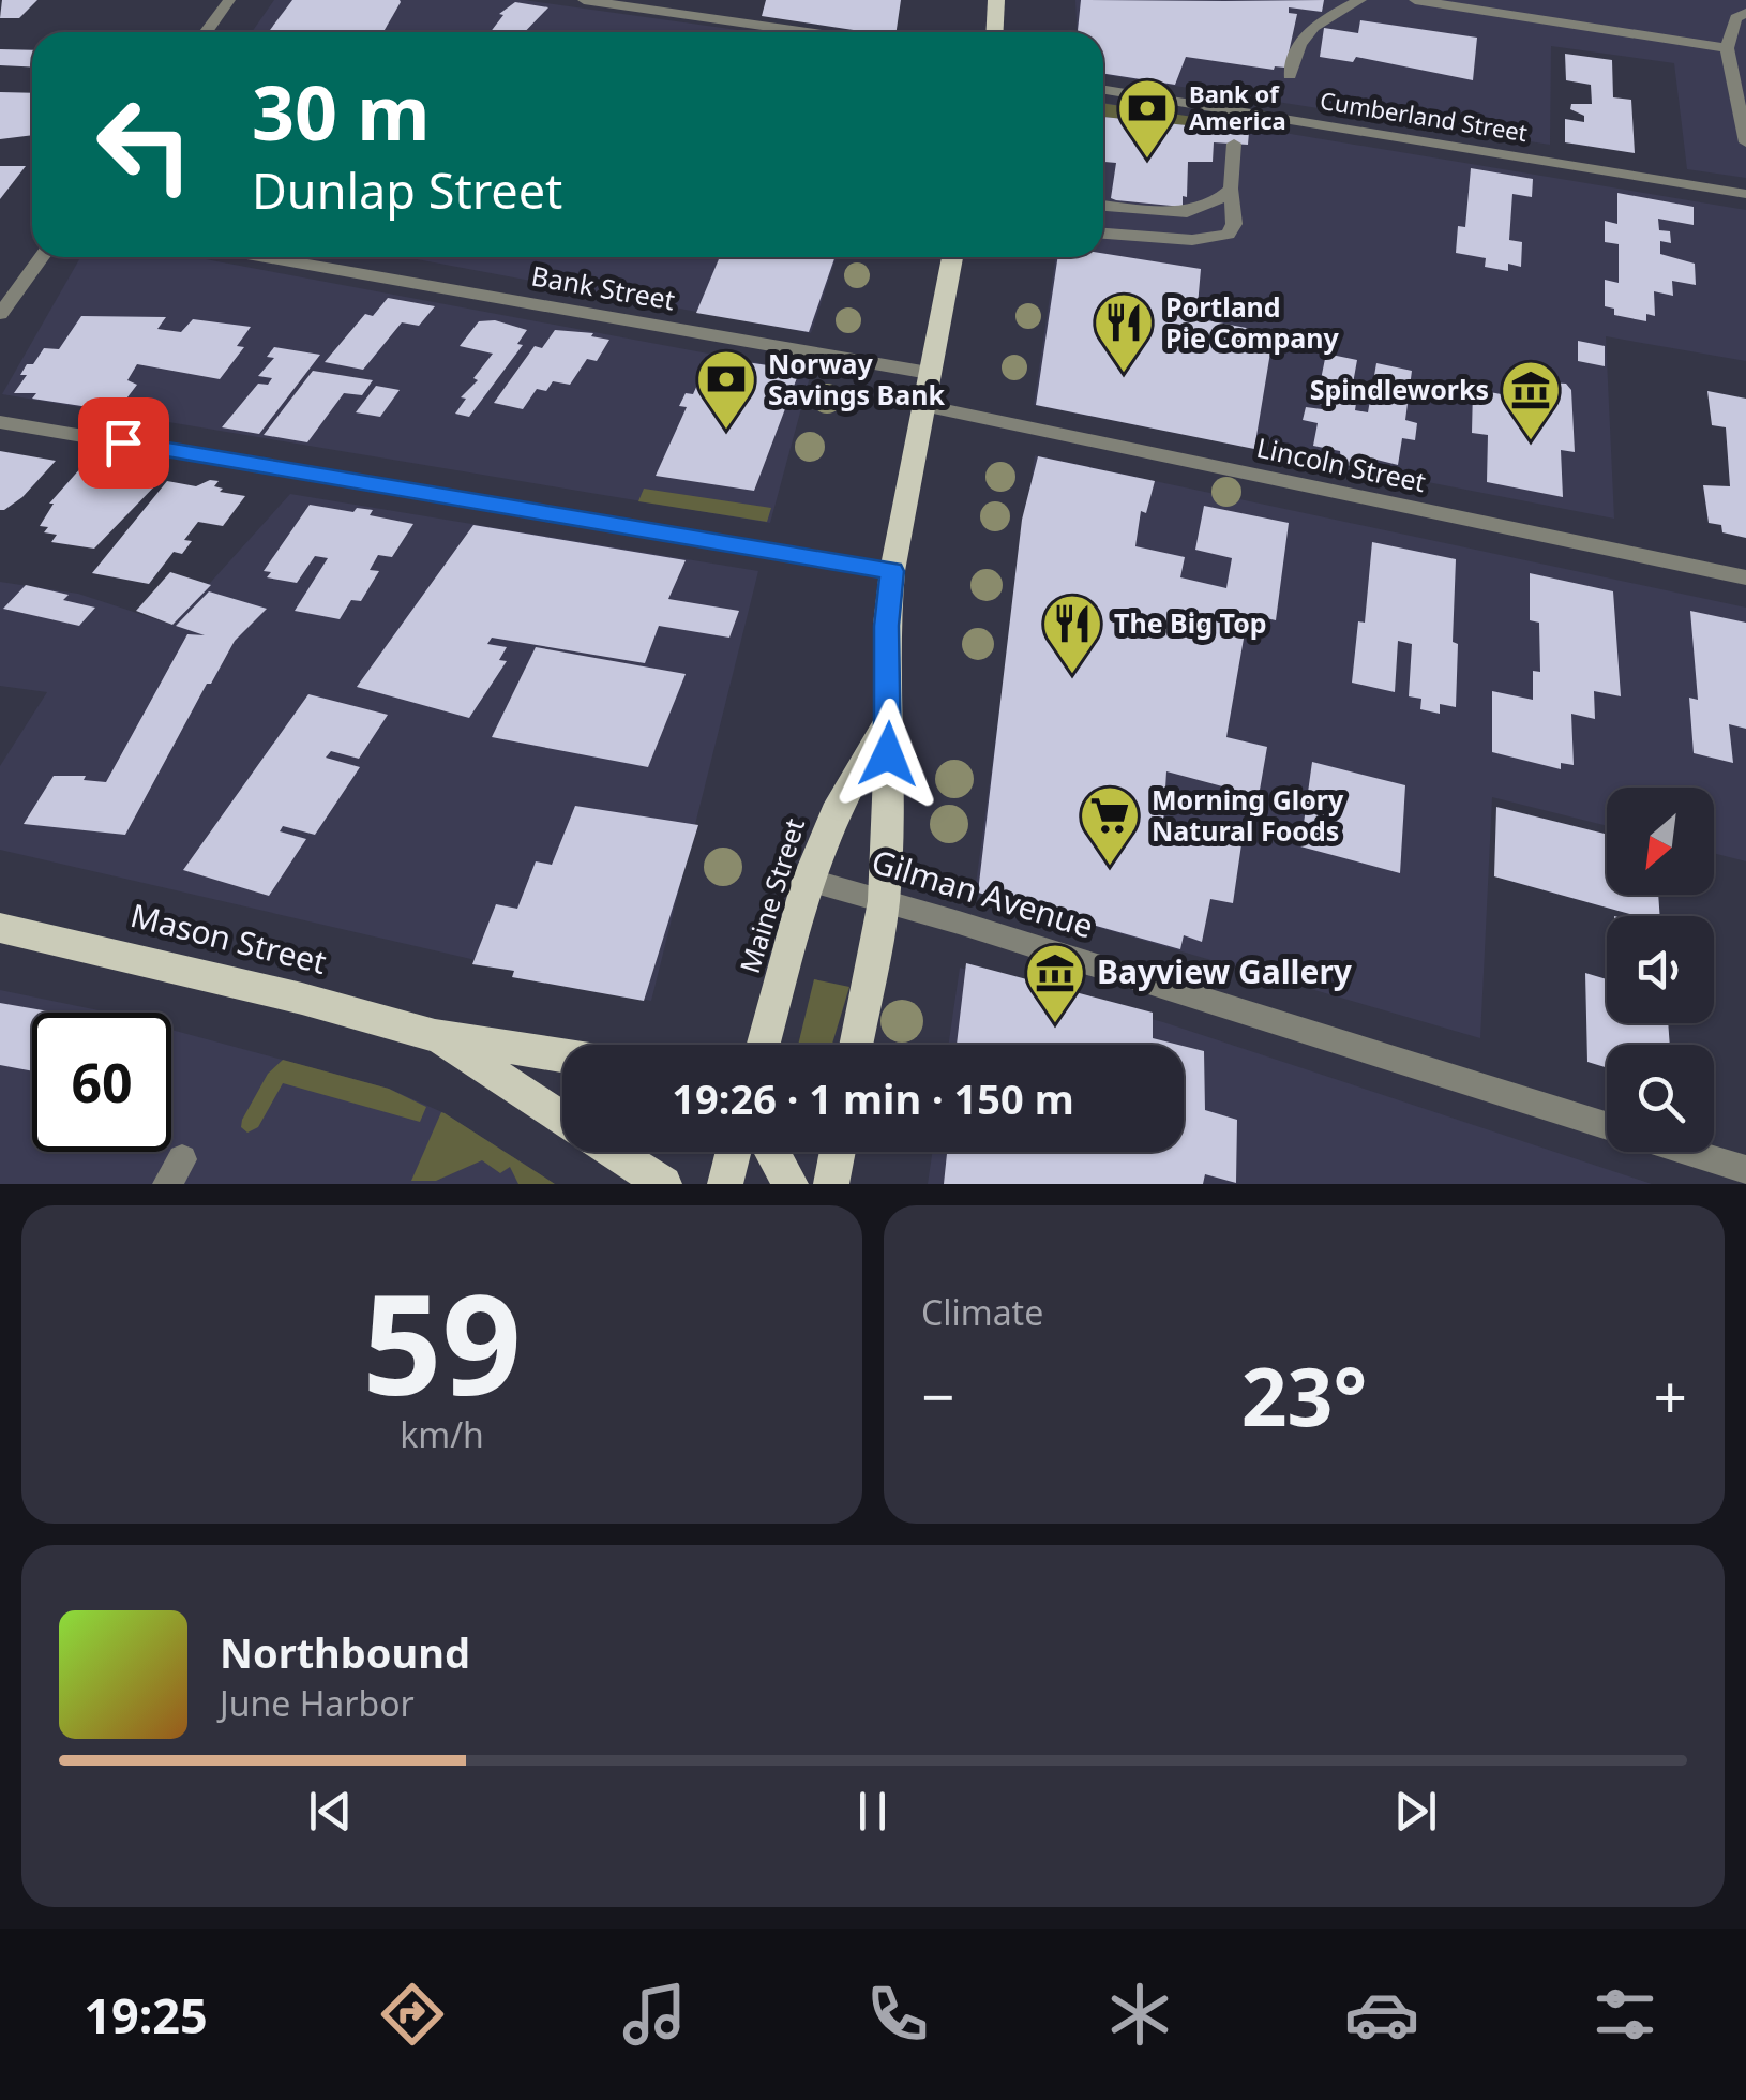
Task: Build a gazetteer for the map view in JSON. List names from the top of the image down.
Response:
{
  "streets": {
    "main road": ["Maine Street", "Mason Street"],
    "street": [
      "Cumberland Street",
      "Bank Street",
      "Lincoln Street",
      "Gilman Avenue"
    ]
  },
  "crossings": [
    ["Gilman Avenue", "Maine Street"]
  ],
  "places": {
    "bank": ["Bank of America", "Norway Savings Bank"],
    "restaurant": ["Portland Pie Company", "The Big Top"],
    "museum": ["Spindleworks", "Bayview Gallery"],
    "supermarket": ["Morning Glory Natural Foods"]
  },
  "north": "bottom left",
  "page": {
    "turn": ["30 m", "Dunlap Street"],
    "limit": "60",
    "trip": "19:26 · 1 min · 150 m",
    "tile": [
      ["59", "km/h"],
      "Climate"
    ],
    "heat": ["−", "23°", "+"],
    "song": ["Northbound", "June Harbor"],
    "tabs": "19:25"
  }
}
